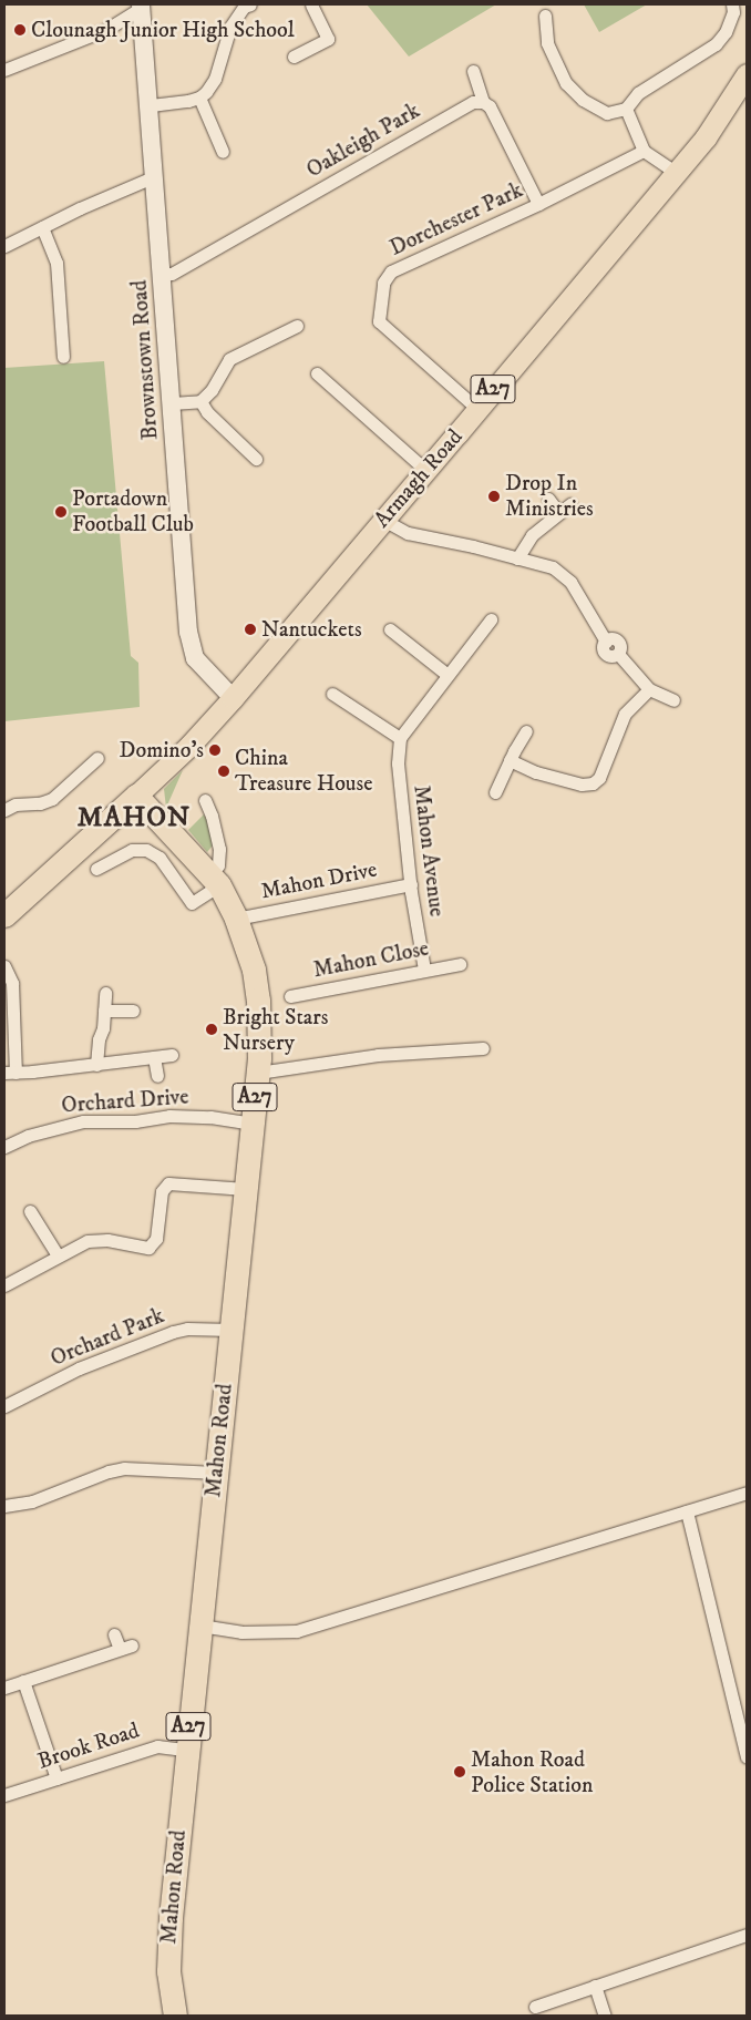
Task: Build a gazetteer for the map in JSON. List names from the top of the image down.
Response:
{
  "streets": {
    "highway": ["A27", "Mahon Road"],
    "main road": ["Brownstown Road", "Armagh Road"],
    "street": [
      "Oakleigh Park",
      "Dorchester Park",
      "Mahon Avenue",
      "Mahon Drive",
      "Mahon Close",
      "Orchard Drive",
      "Orchard Park",
      "Brook Road"
    ]
  },
  "crossings": [
    ["Oakleigh Park", "Brownstown Road"],
    ["Dorchester Park", "Armagh Road"],
    ["Brownstown Road", "A27"],
    ["Brownstown Road", "Armagh Road"],
    ["A27", "Armagh Road"],
    ["A27", "Mahon Road"],
    ["Mahon Avenue", "Mahon Drive"],
    ["Mahon Avenue", "Mahon Close"],
    ["Mahon Drive", "Mahon Road"],
    ["Orchard Drive", "Mahon Road"],
    ["Orchard Park", "Mahon Road"],
    ["Mahon Road", "Brook Road"]
  ],
  "districts": ["MAHON"],
  "places": [
    "Clounagh Junior High School",
    "Drop In Ministries",
    "Portadown Football Club",
    "Nantuckets",
    "Domino's",
    "China Treasure House",
    "Bright Stars Nursery",
    "Mahon Road Police Station"
  ]
}
